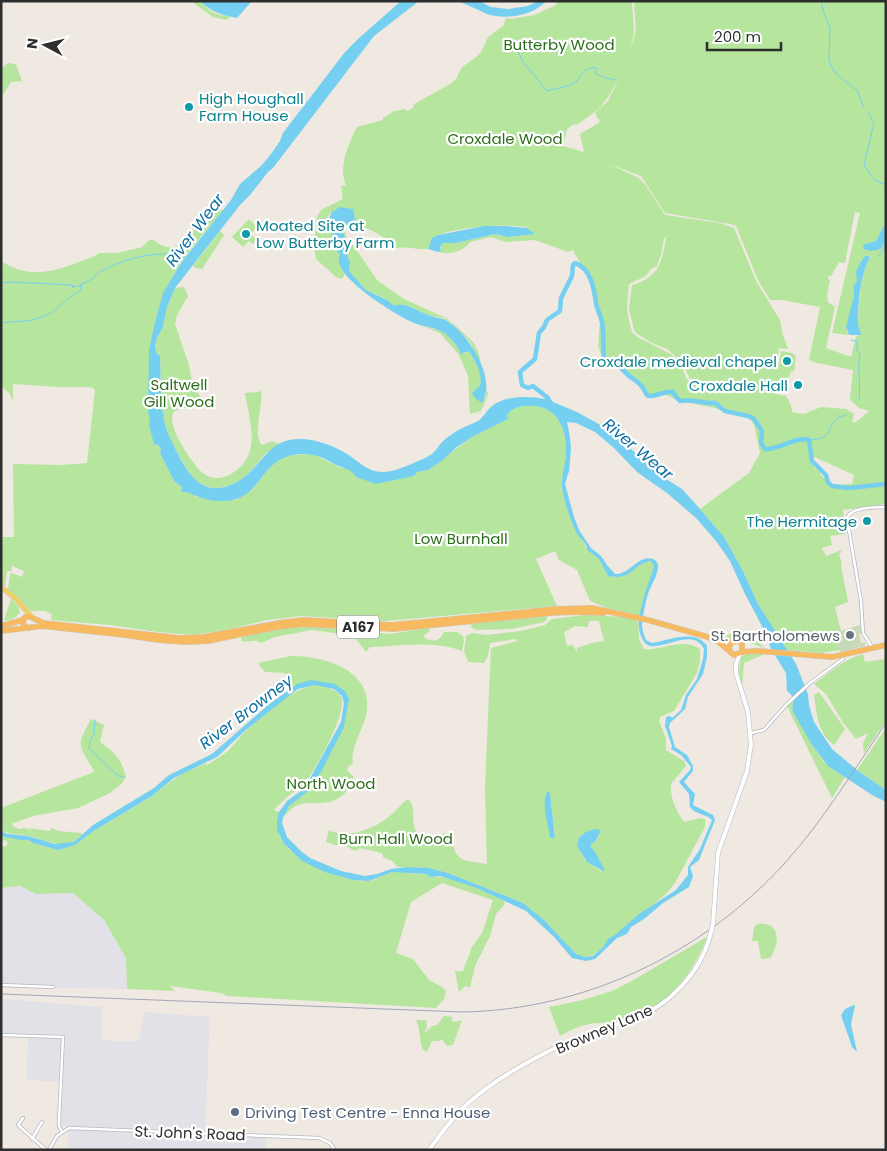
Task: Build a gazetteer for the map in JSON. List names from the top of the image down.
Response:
{
  "streets": {
    "highway": ["A167"],
    "main road": ["Browney Lane"],
    "street": ["St. John's Road"]
  },
  "crossings": [
    ["A167", "Browney Lane"]
  ],
  "water": ["River Wear", "River Browney"],
  "parks": [
    "Butterby Wood",
    "Croxdale Wood",
    "Saltwell Gill Wood",
    "Low Burnhall",
    "North Wood",
    "Burn Hall Wood"
  ],
  "places": [
    "High Houghall Farm House",
    "Moated Site at Low Butterby Farm",
    "Croxdale medieval chapel",
    "Croxdale Hall",
    "The Hermitage",
    "St. Bartholomews",
    "Driving Test Centre - Enna House"
  ],
  "scale_bar": "200 m",
  "north": "left"
}
